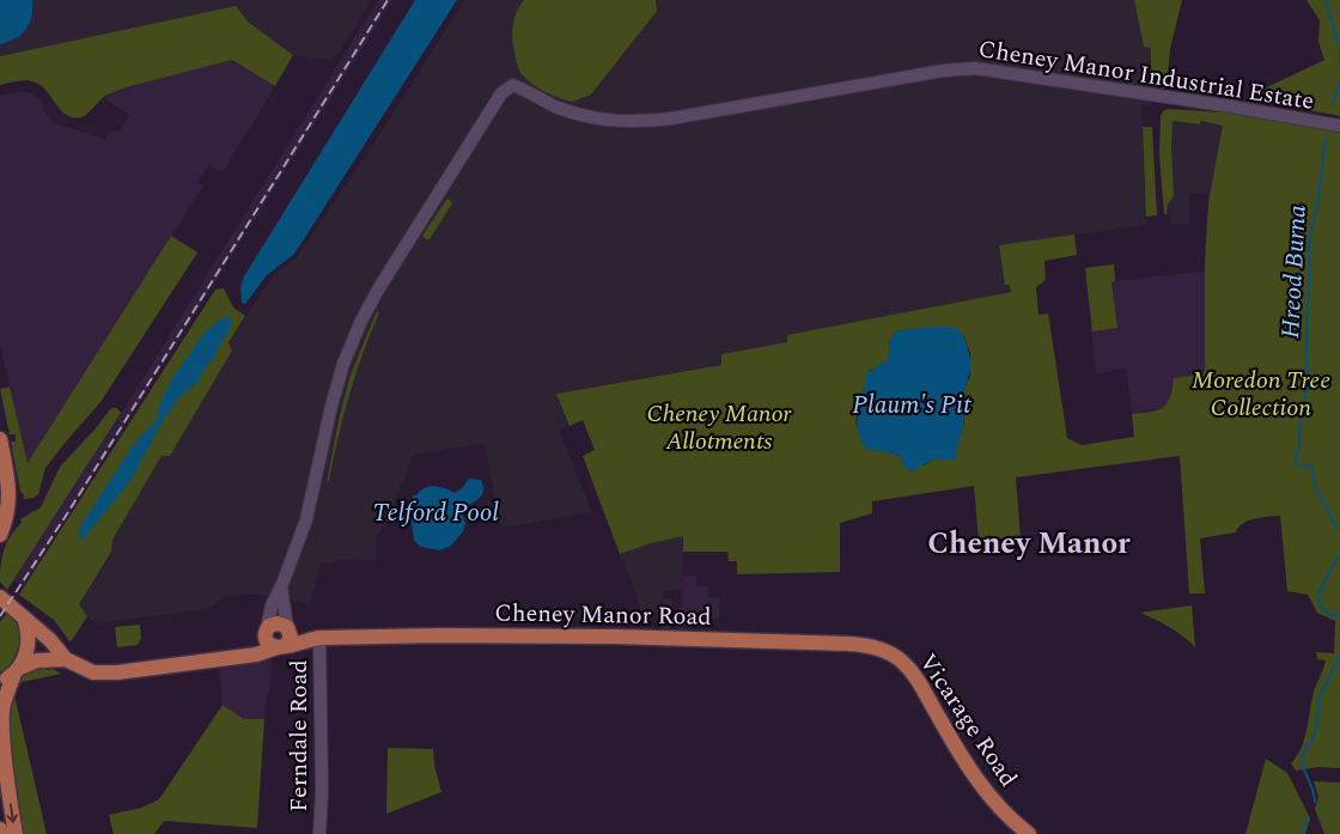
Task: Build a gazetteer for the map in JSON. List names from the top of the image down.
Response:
{
  "streets": {
    "main road": ["Cheney Manor Road", "Vicarage Road"],
    "street": ["Cheney Manor Industrial Estate", "Ferndale Road"]
  },
  "crossings": [
    ["Cheney Manor Industrial Estate", "Cheney Manor Road"],
    ["Cheney Manor Road", "Vicarage Road"],
    ["Cheney Manor Road", "Ferndale Road"]
  ],
  "districts": ["Cheney Manor"],
  "water": ["Hreod Burna", "Plaum's Pit", "Telford Pool"],
  "parks": ["Moredon Tree Collection", "Cheney Manor Allotments"]
}
